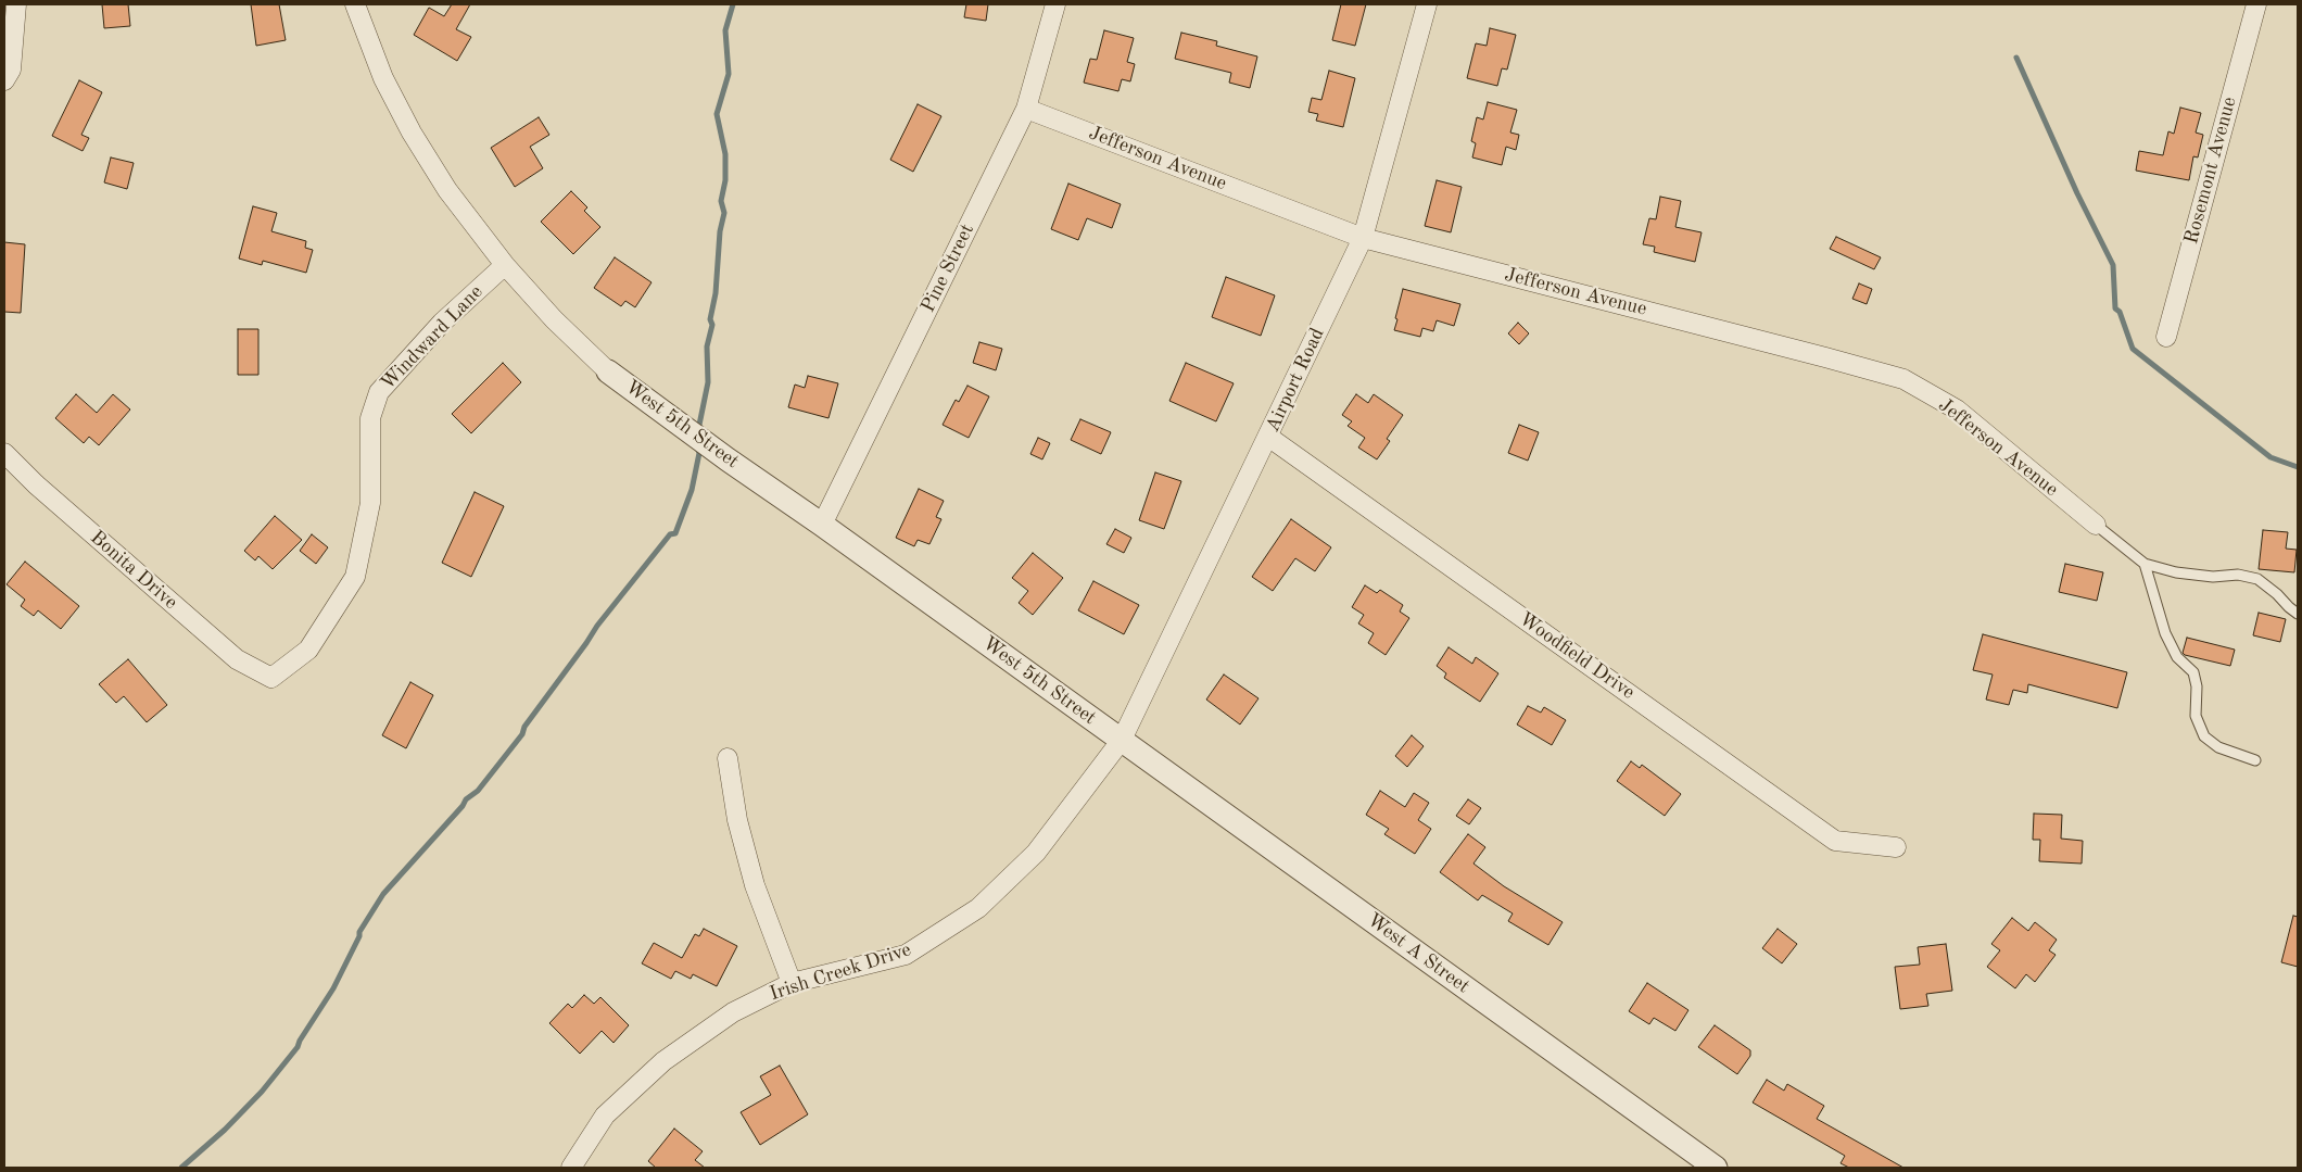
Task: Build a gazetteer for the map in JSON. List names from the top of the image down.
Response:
{
  "streets": {
    "street": [
      "Jefferson Avenue",
      "Rosemont Avenue",
      "Pine Street",
      "Windward Lane",
      "Airport Road",
      "West 5th Street",
      "Bonita Drive",
      "Woodfield Drive",
      "West A Street",
      "Irish Creek Drive"
    ]
  },
  "crossings": [
    ["Jefferson Avenue", "Pine Street"],
    ["Jefferson Avenue", "Airport Road"],
    ["Pine Street", "West 5th Street"],
    ["Windward Lane", "West 5th Street"],
    ["Windward Lane", "Bonita Drive"],
    ["Airport Road", "West 5th Street"],
    ["Airport Road", "Woodfield Drive"],
    ["Airport Road", "West A Street"],
    ["Airport Road", "Irish Creek Drive"],
    ["West 5th Street", "West A Street"],
    ["West 5th Street", "Irish Creek Drive"],
    ["West A Street", "Irish Creek Drive"]
  ]
}
